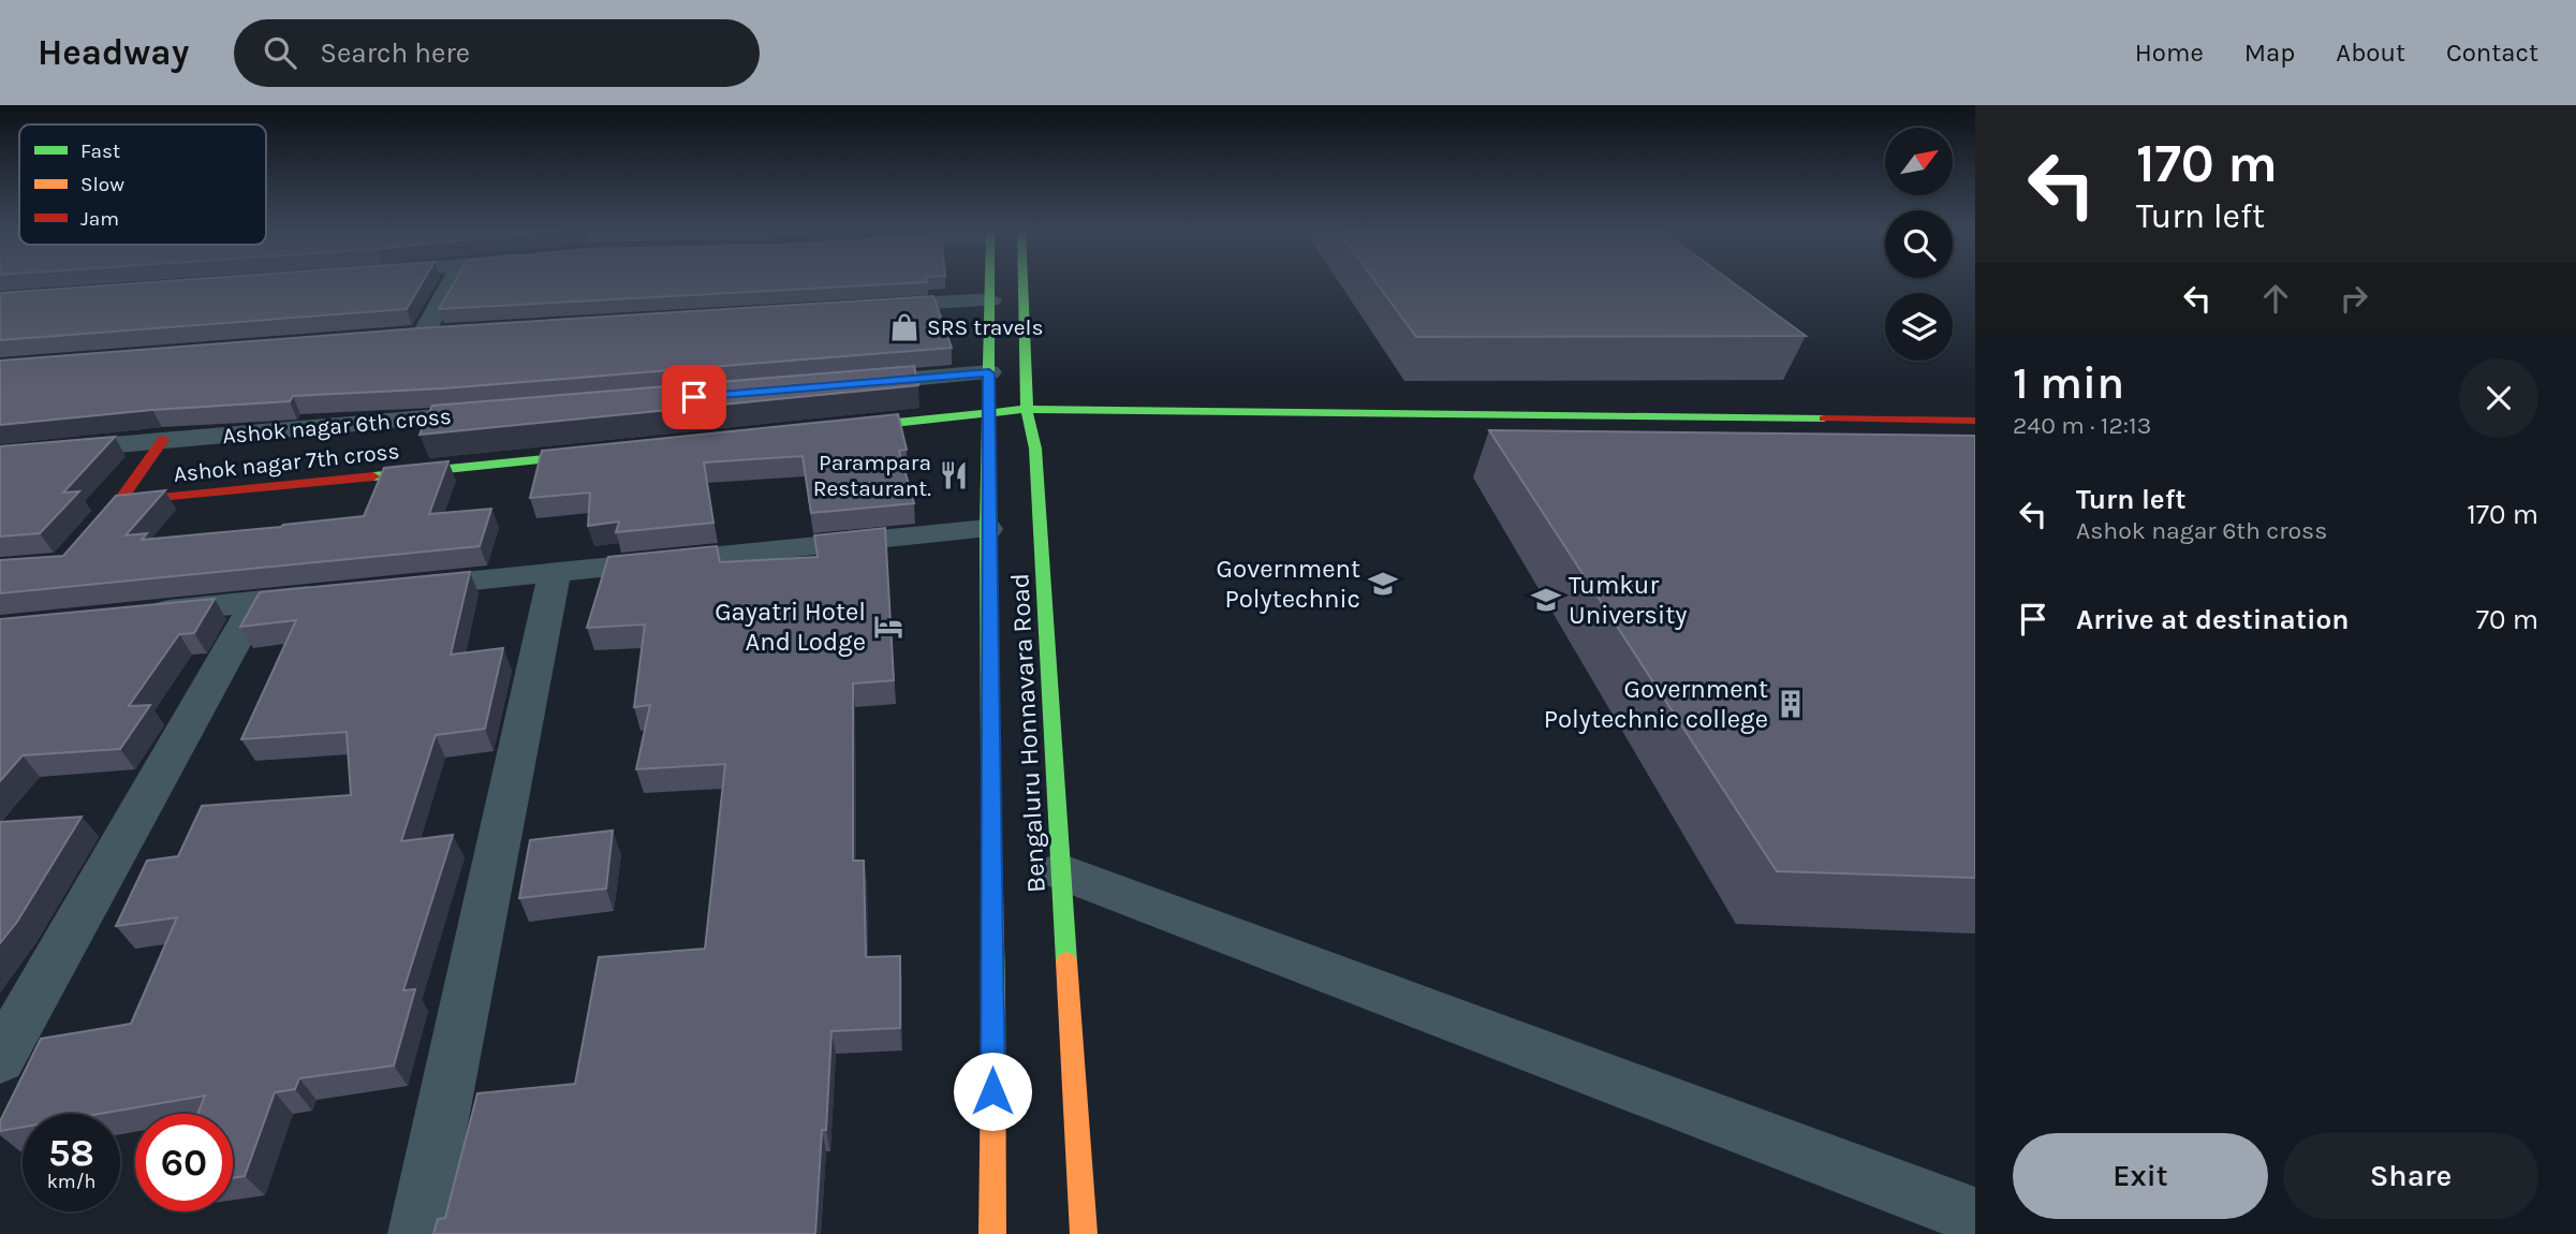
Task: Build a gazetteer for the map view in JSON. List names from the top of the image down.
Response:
{
  "streets": {
    "main road": ["Ashok nagar 7th cross", "Bengaluru Honnavara Road"],
    "street": ["Ashok nagar 6th cross"]
  },
  "crossings": [
    ["Ashok nagar 6th cross", "Ashok nagar 7th cross"]
  ],
  "places": {
    "shop": ["SRS travels"],
    "restaurant": ["Parampara Restaurant."],
    "school or university": ["Government Polytechnic", "Tumkur University"],
    "hotel": ["Gayatri Hotel And Lodge"],
    "building": ["Government Polytechnic college"]
  },
  "legend": ["Fast", "Slow", "Jam"],
  "north": "top right",
  "page": {
    "header": "Headway",
    "search": "Search here",
    "nav": [
      "Home",
      "Map",
      "About",
      "Contact"
    ],
    "turn": ["170 m", "Turn left"],
    "heading": ["1 min", "240 m · 12:13"],
    "list": [
      {
        "name": "Turn left",
        "note": "Ashok nagar 6th cross",
        "value": "170 m"
      },
      {
        "name": "Arrive at destination",
        "value": "70 m"
      }
    ],
    "speed": "58 km/h",
    "limit": "60",
    "buttons": ["Exit", "Share"]
  }
}
